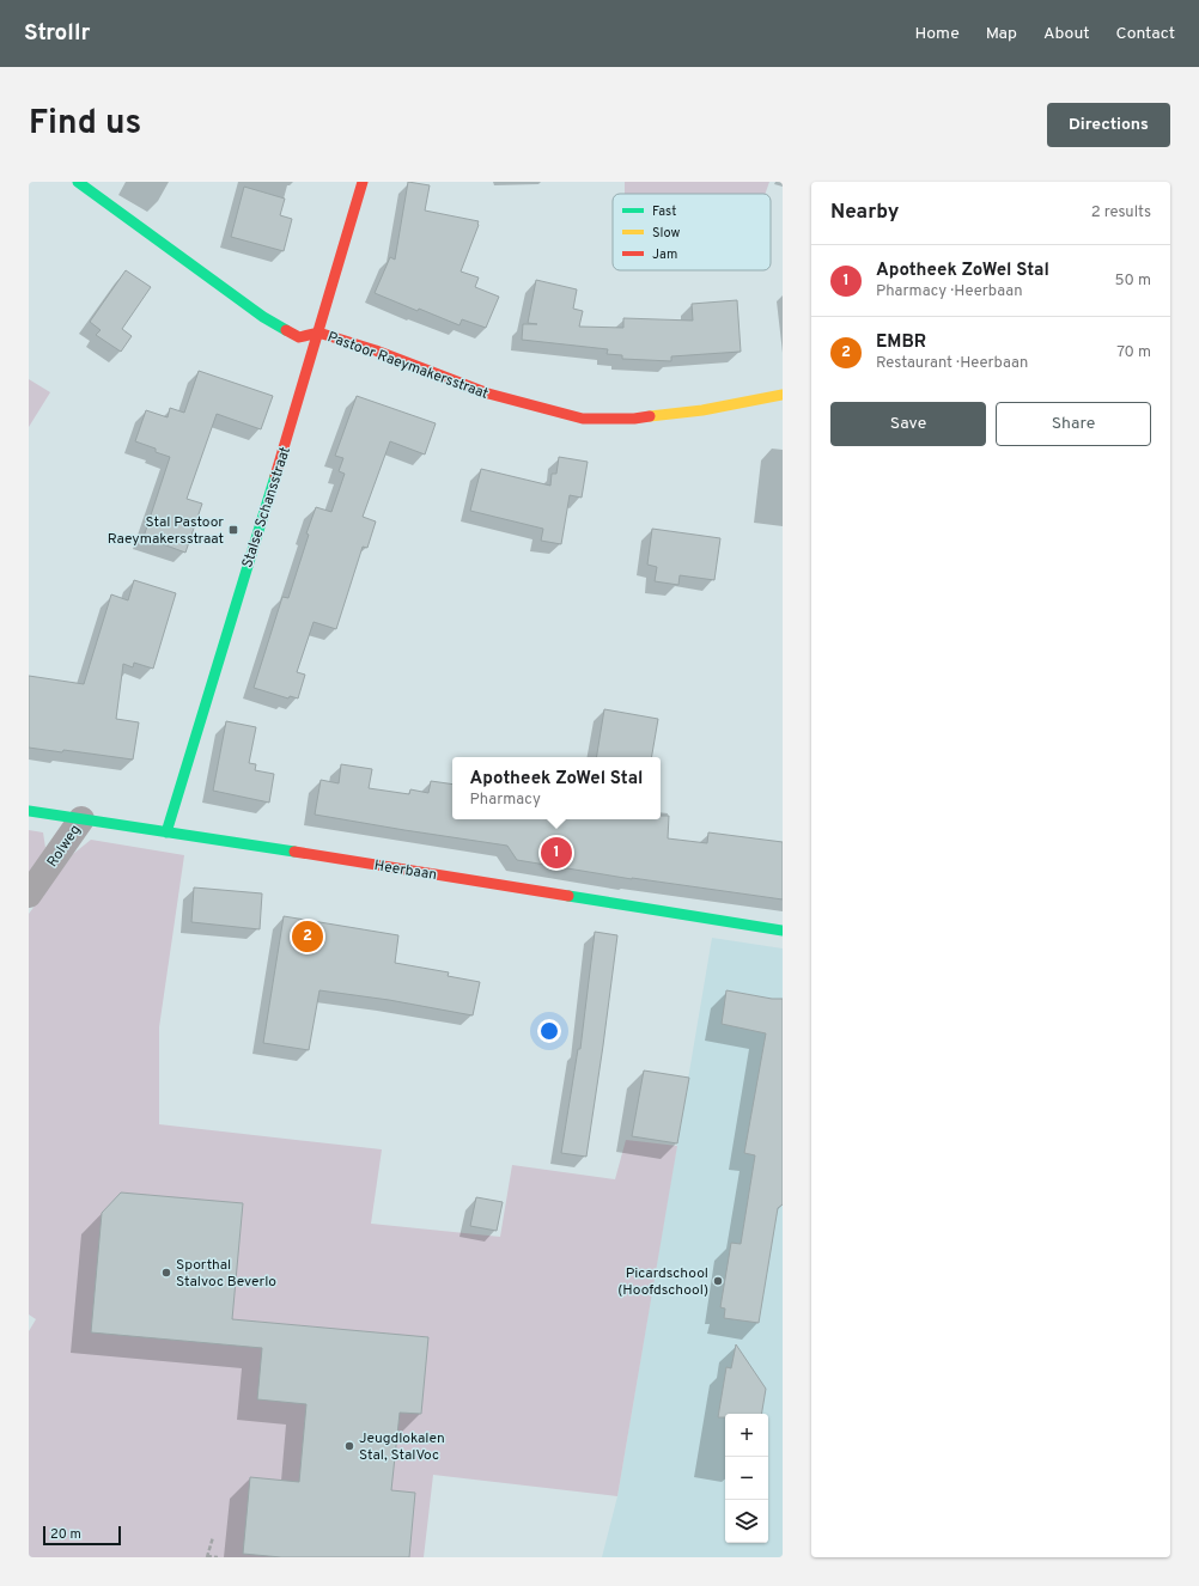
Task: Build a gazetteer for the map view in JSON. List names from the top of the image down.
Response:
{
  "streets": {
    "street": [
      "Pastoor Raeymakersstraat",
      "Stalse Schansstraat",
      "Rolweg",
      "Heerbaan"
    ]
  },
  "crossings": [
    ["Pastoor Raeymakersstraat", "Stalse Schansstraat"],
    ["Stalse Schansstraat", "Heerbaan"],
    ["Rolweg", "Heerbaan"]
  ],
  "places": {
    "transit": ["Stal Pastoor Raeymakersstraat"],
    "other": ["Sporthal Stalvoc Beverlo", "Picardschool (Hoofdschool)", "Jeugdlokalen Stal, StalVoc"]
  },
  "legend": ["Fast", "Slow", "Jam"],
  "scale_bar": "20 m",
  "page": {
    "header": "Strollr",
    "nav": [
      "Home",
      "Map",
      "About",
      "Contact"
    ],
    "title": "Find us",
    "buttons": [
      "Directions",
      ["Save", "Share"]
    ],
    "heading": ["Nearby", "2 results"],
    "list": [
      {
        "mark": "1",
        "name": "Apotheek ZoWel Stal",
        "note": "Pharmacy · Heerbaan",
        "value": "50 m"
      },
      {
        "mark": "2",
        "name": "EMBR",
        "note": "Restaurant · Heerbaan",
        "value": "70 m"
      }
    ],
    "popup": ["Apotheek ZoWel Stal", "Pharmacy"],
    "pins": ["1", "2"],
    "map_buttons": ["+", "−"],
    "scale": "20 m"
  }
}
